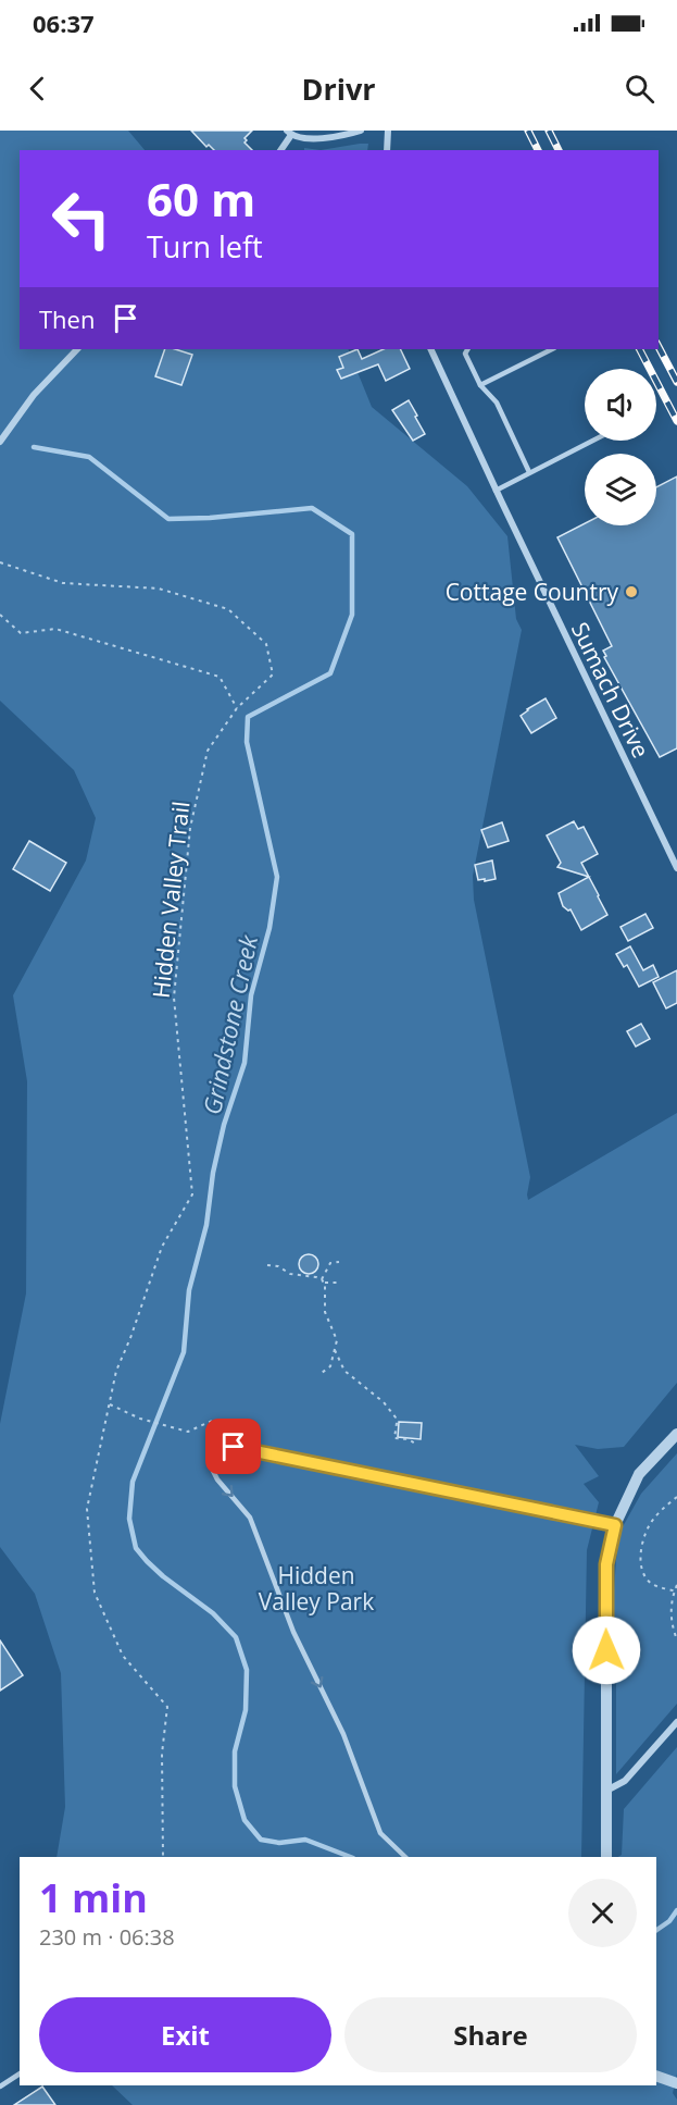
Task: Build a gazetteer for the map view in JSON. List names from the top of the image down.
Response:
{
  "streets": {
    "street": ["Sumach Drive"],
    "path": ["Hidden Valley Trail"]
  },
  "water": ["Grindstone Creek"],
  "parks": ["Hidden Valley Park"],
  "places": ["Cottage Country"],
  "page": {
    "status": "06:37",
    "header": "Drivr",
    "turn": ["60 m", "Turn left"],
    "then": "Then",
    "heading": ["1 min", "230 m · 06:38"],
    "buttons": ["Exit", "Share"]
  }
}
